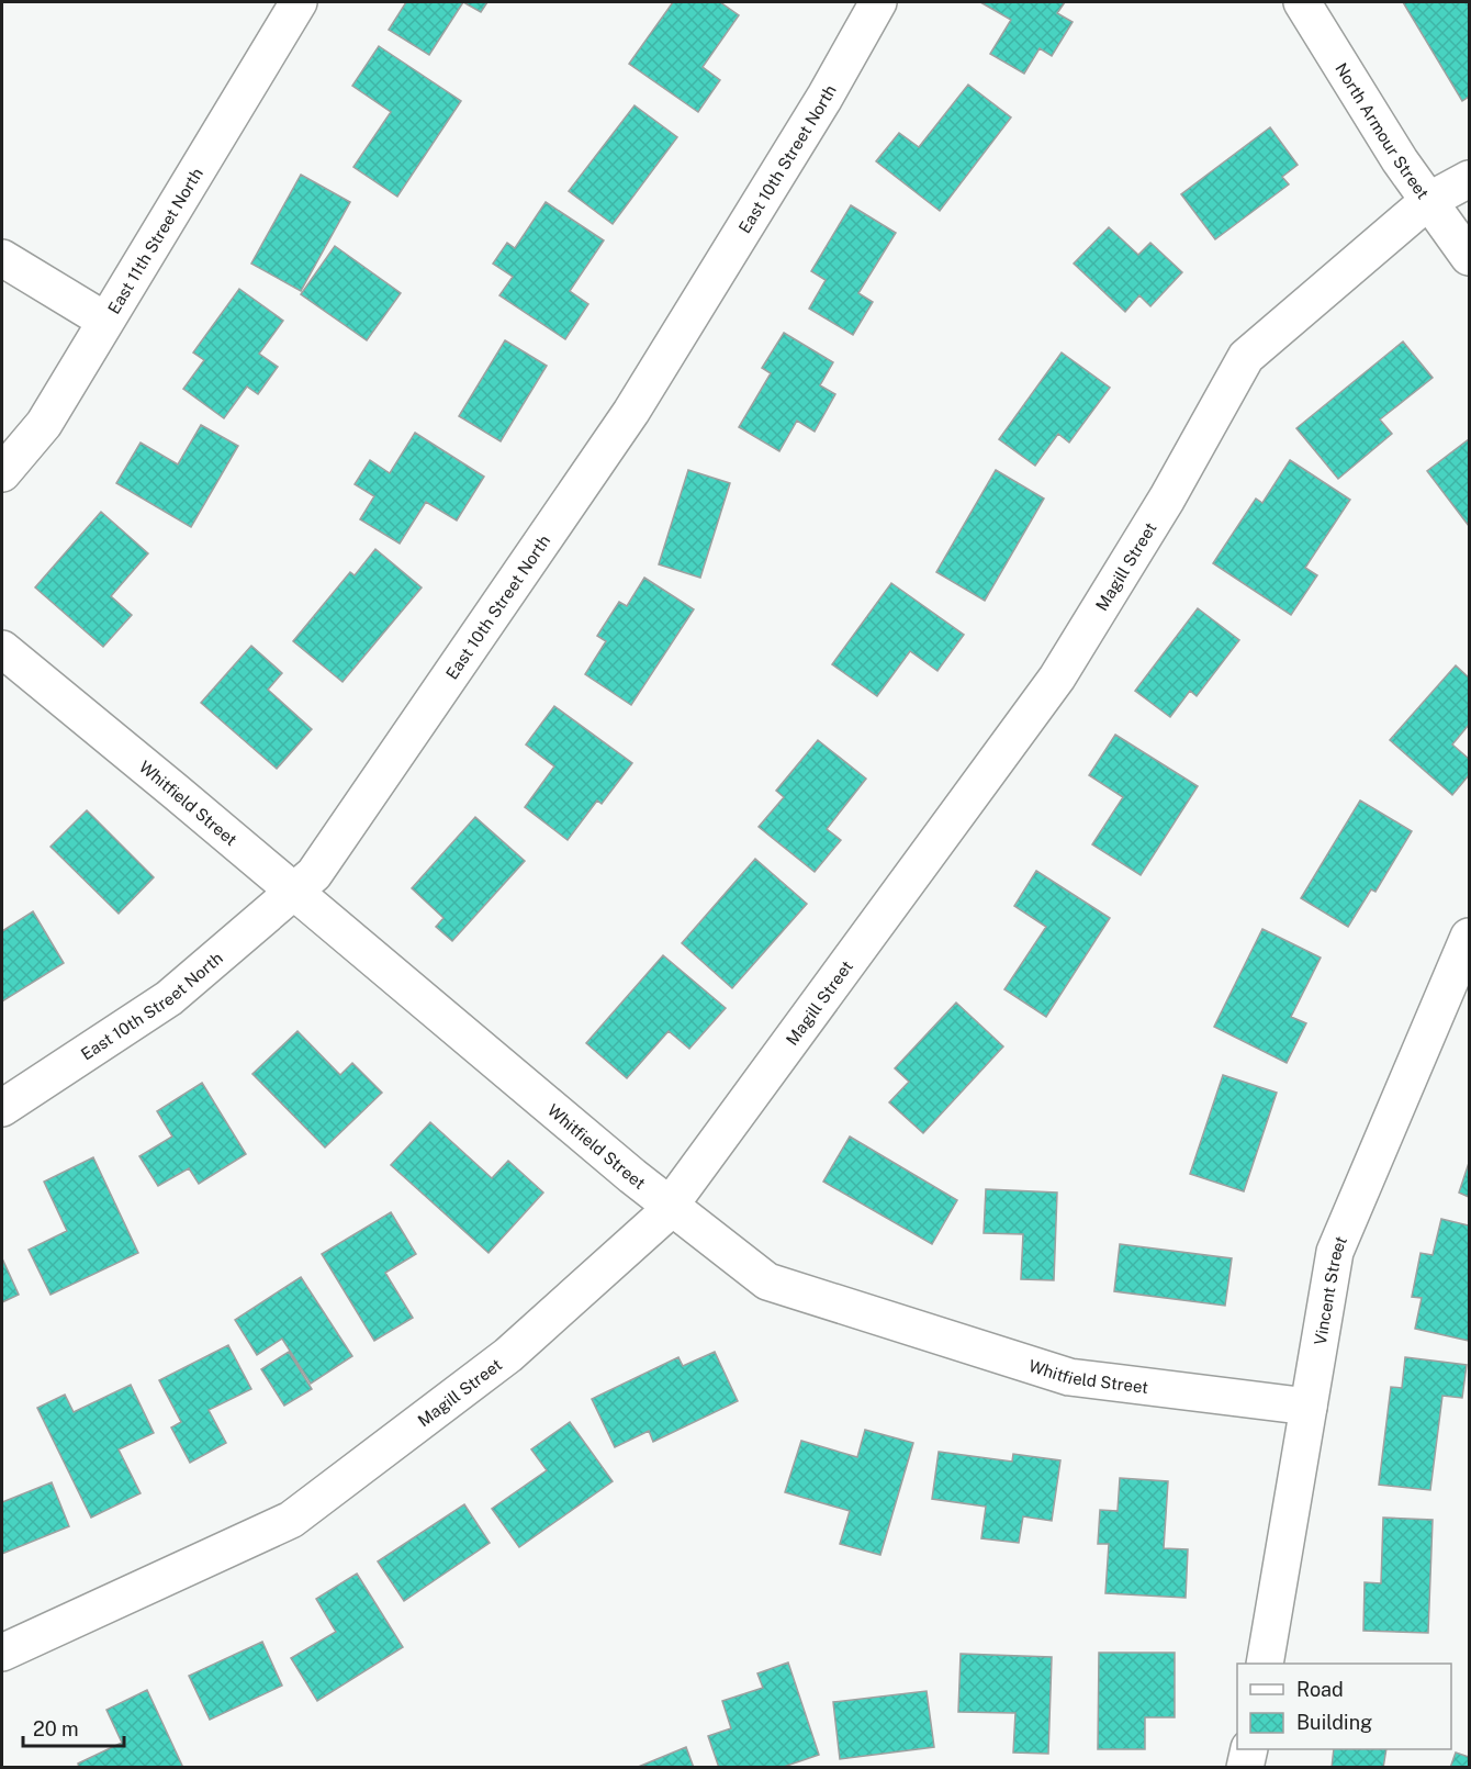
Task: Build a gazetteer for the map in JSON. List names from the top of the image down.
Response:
{
  "streets": {
    "street": [
      "North Armour Street",
      "East 10th Street North",
      "East 11th Street North",
      "Magill Street",
      "Whitfield Street",
      "Vincent Street"
    ]
  },
  "crossings": [
    ["North Armour Street", "Magill Street"],
    ["East 10th Street North", "Whitfield Street"],
    ["Magill Street", "Whitfield Street"],
    ["Whitfield Street", "Vincent Street"]
  ],
  "legend": ["Road", "Building"],
  "scale_bar": "20 m"
}
